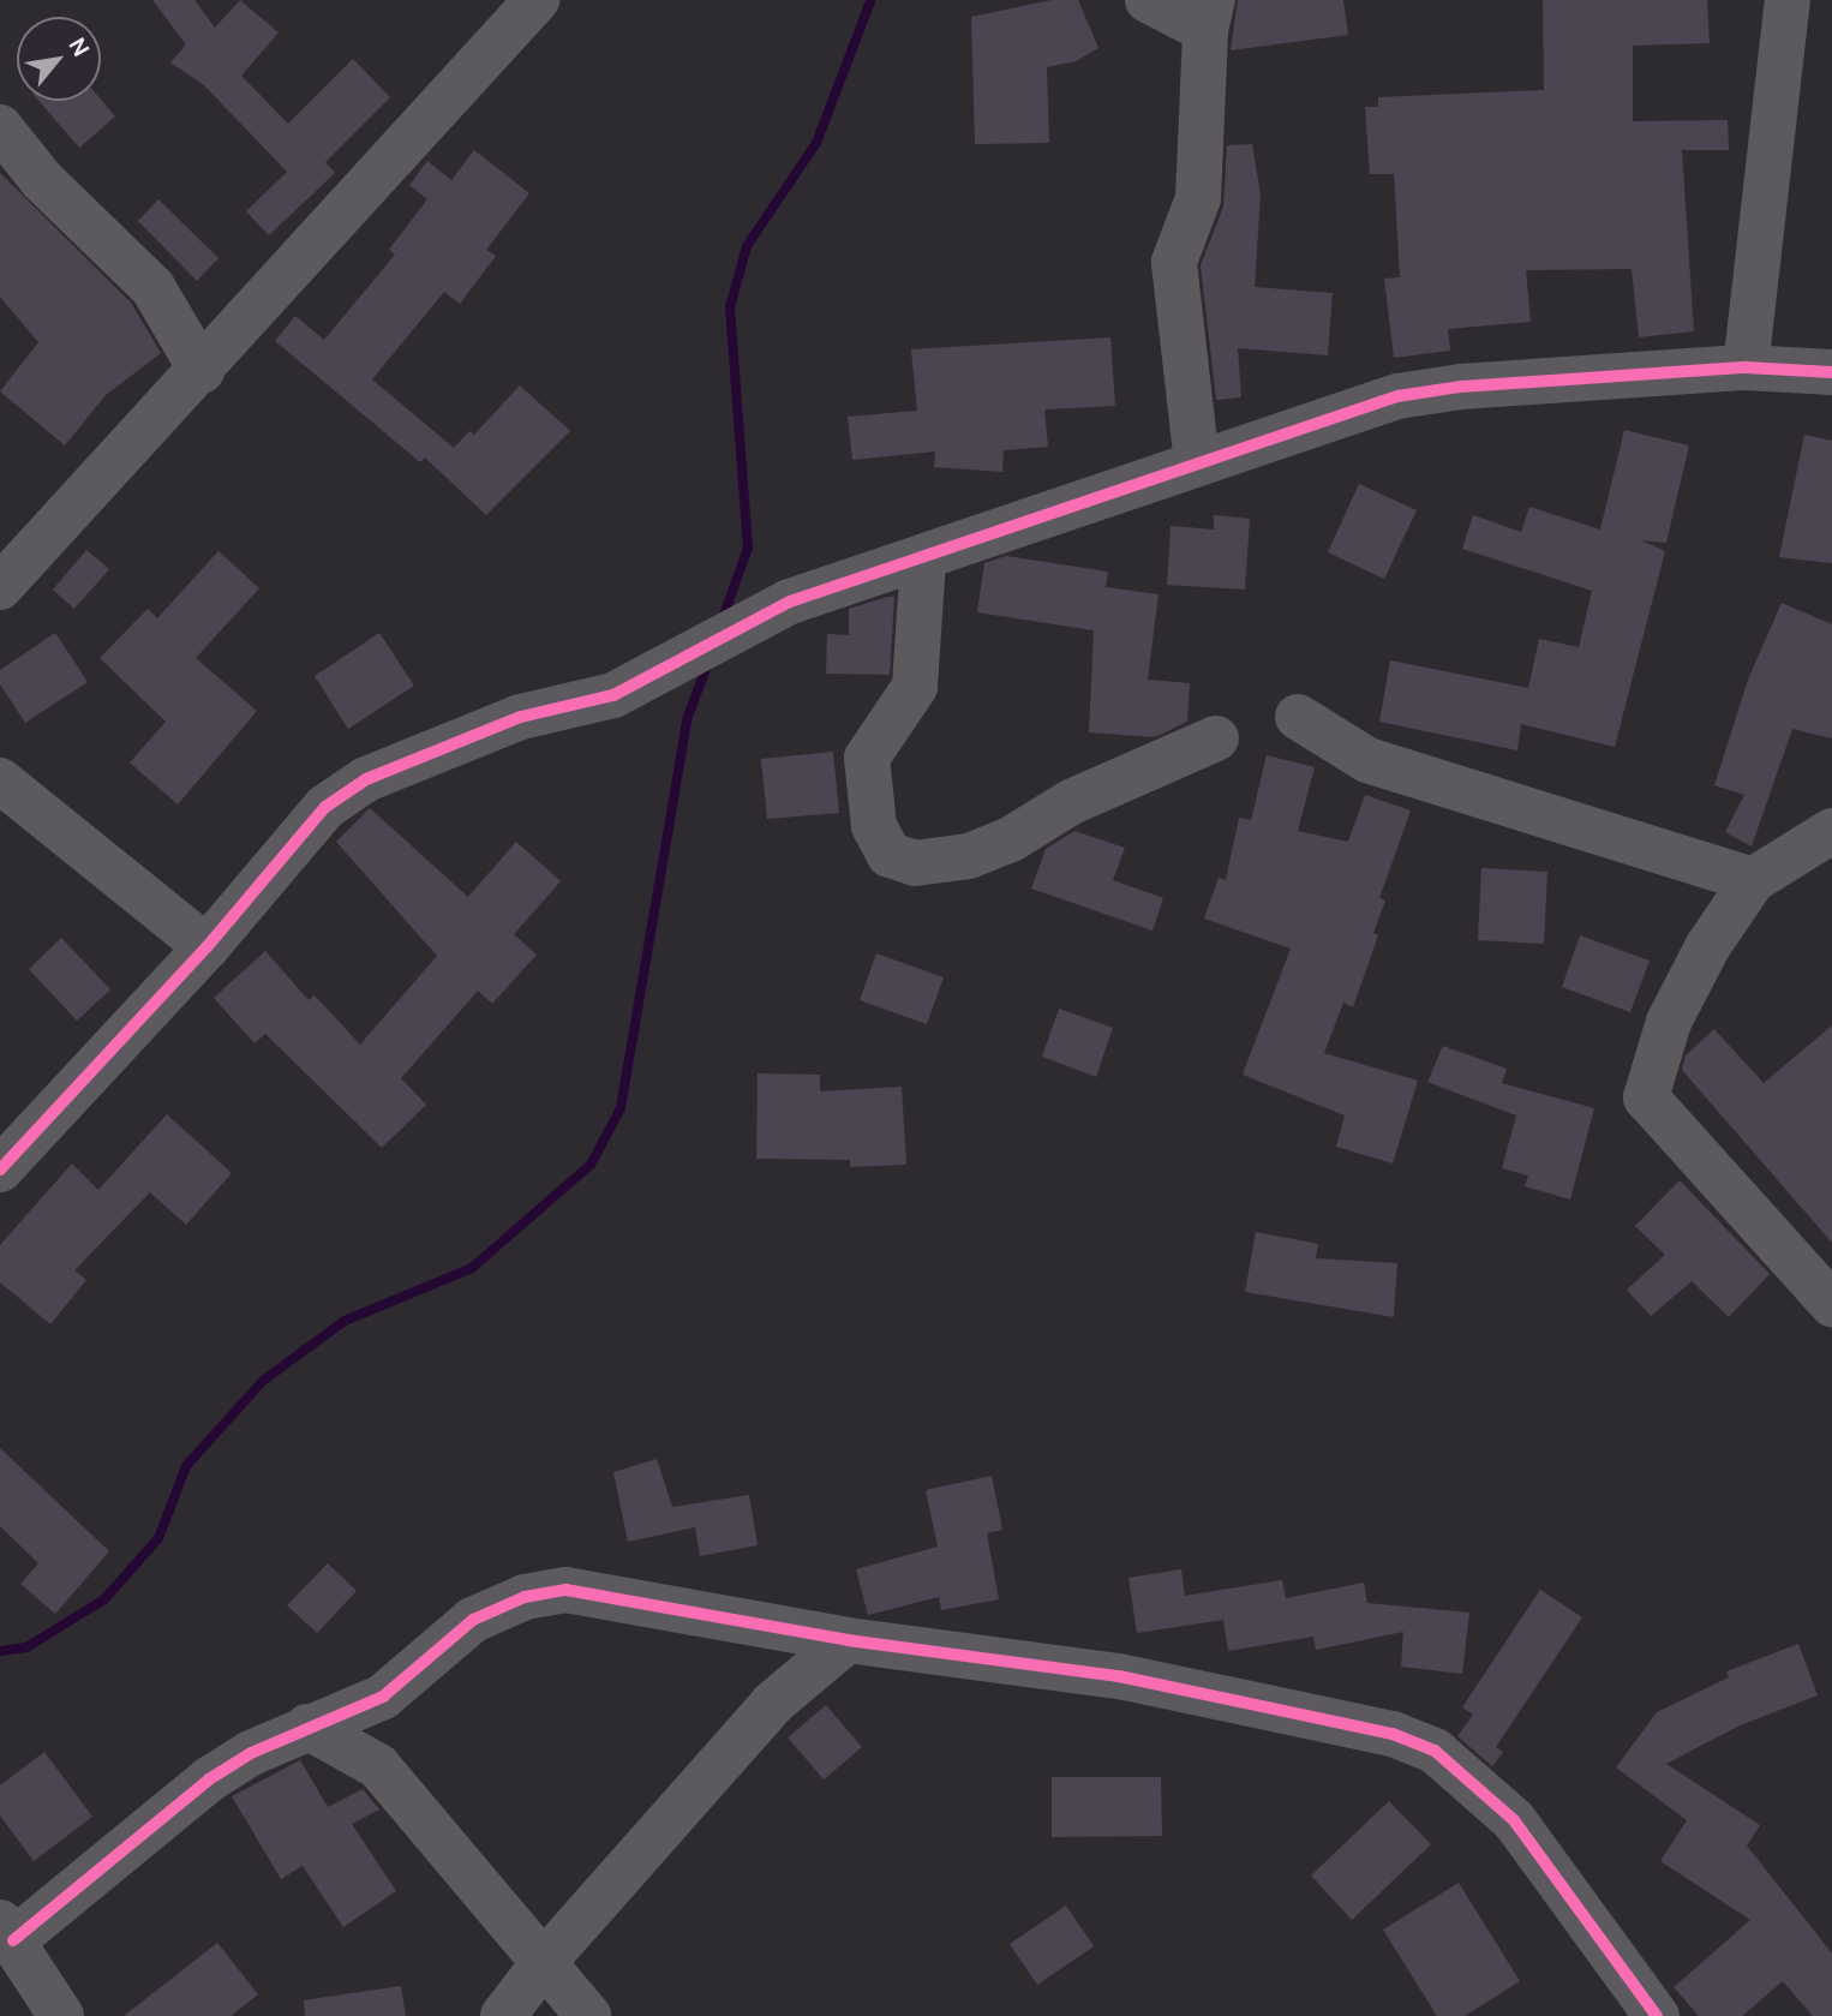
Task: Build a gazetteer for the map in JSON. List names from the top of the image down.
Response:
{
  "north": "top right"
}
